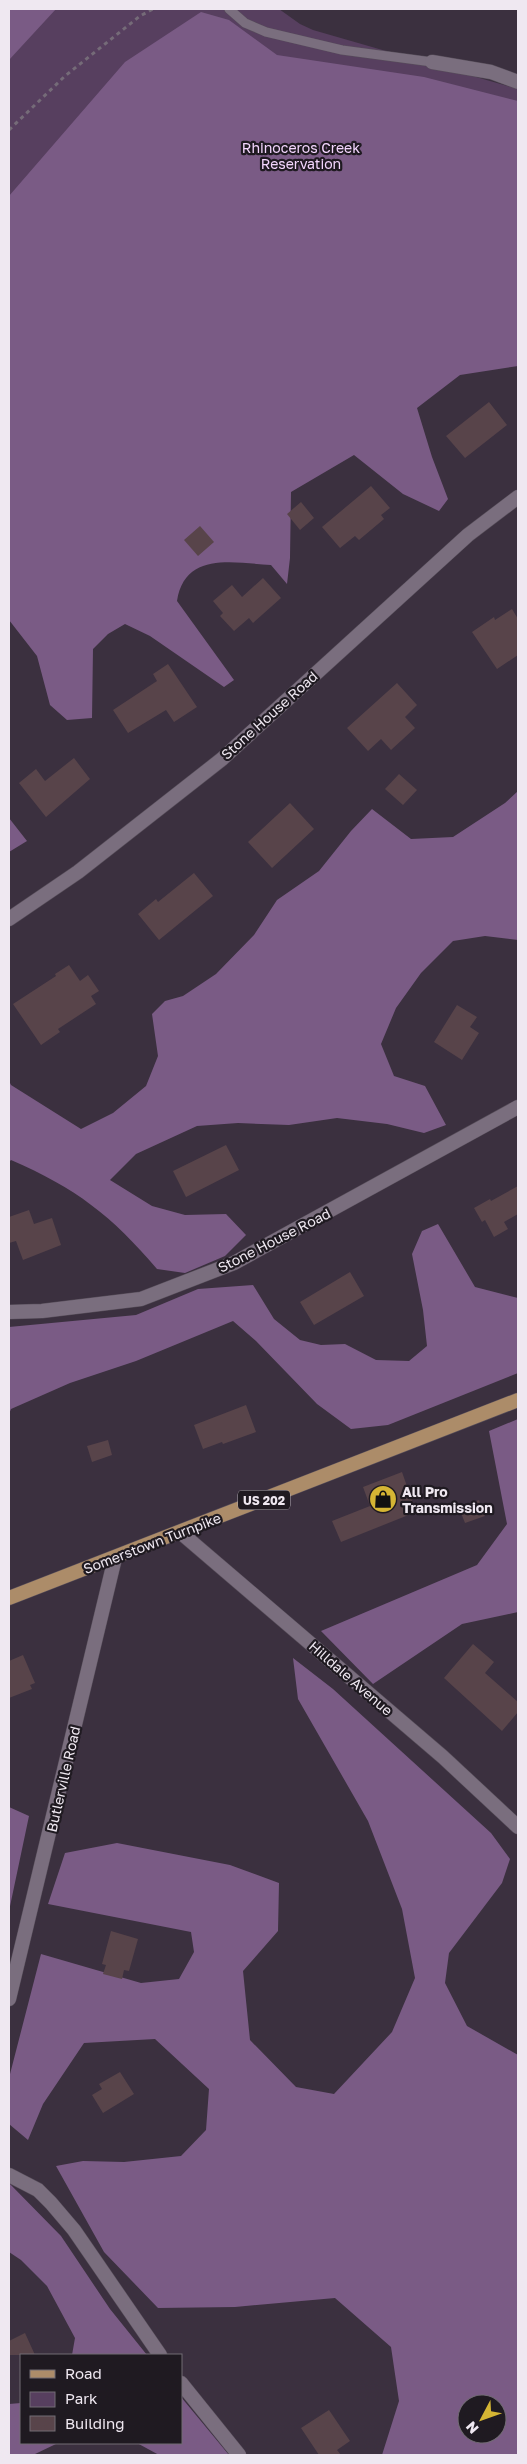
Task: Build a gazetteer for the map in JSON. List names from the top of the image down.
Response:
{
  "streets": {
    "main road": ["US 202", "Somerstown Turnpike"],
    "street": ["Stone House Road", "Hilldale Avenue", "Butlerville Road"]
  },
  "crossings": [
    ["Somerstown Turnpike", "Hilldale Avenue"],
    ["Somerstown Turnpike", "Butlerville Road"]
  ],
  "parks": ["Rhinoceros Creek Reservation"],
  "places": {
    "shop": ["All Pro Transmission"]
  },
  "legend": ["Road", "Park", "Building"],
  "north": "bottom left"
}
